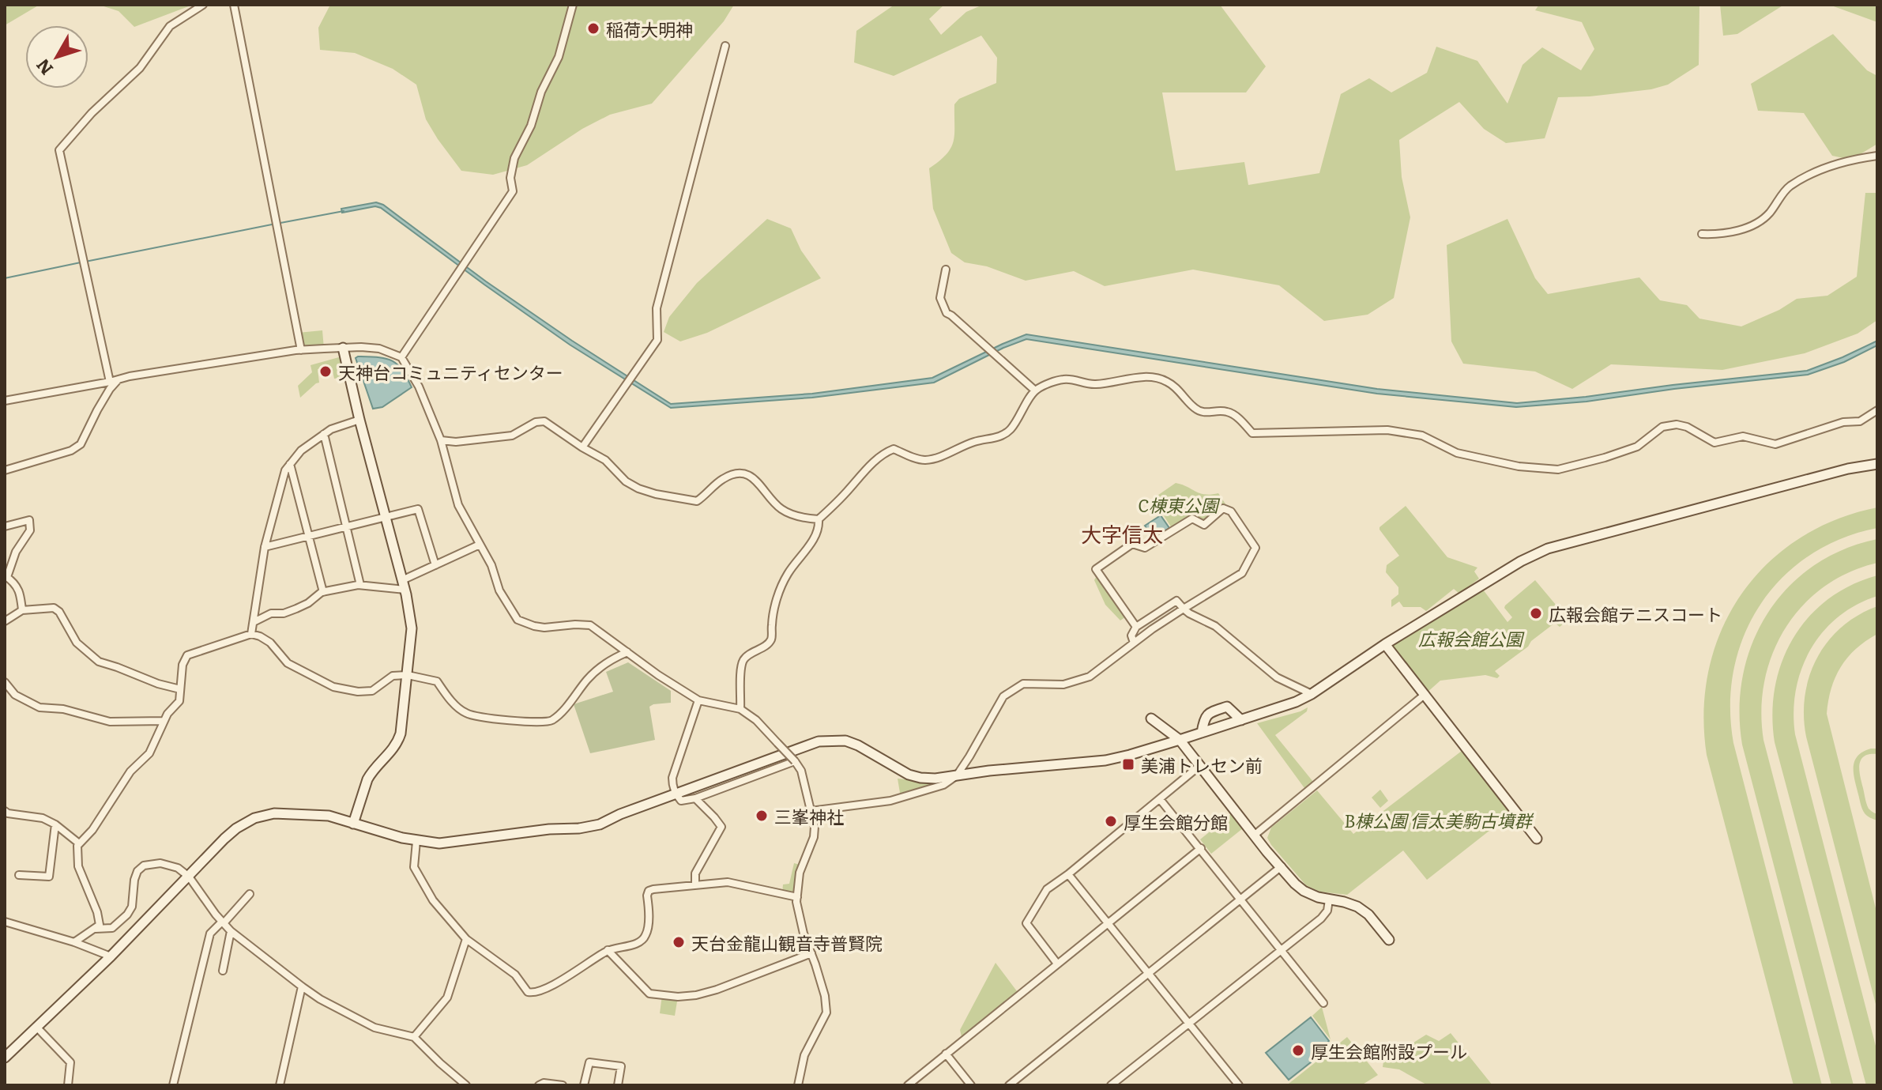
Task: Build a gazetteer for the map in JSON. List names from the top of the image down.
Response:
{
  "districts": ["大字信太"],
  "parks": ["C棟東公園", "広報会館公園", "B棟公園 信太美駒古墳群"],
  "places": {
    "other": [
      "稲荷大明神",
      "天神台コミュニティセンター",
      "広報会館テニスコート",
      "三峯神社",
      "厚生会館分館",
      "天台金龍山観音寺普賢院",
      "厚生会館附設プール"
    ],
    "transit": ["美浦トレセン前"]
  },
  "north": "bottom left"
}
